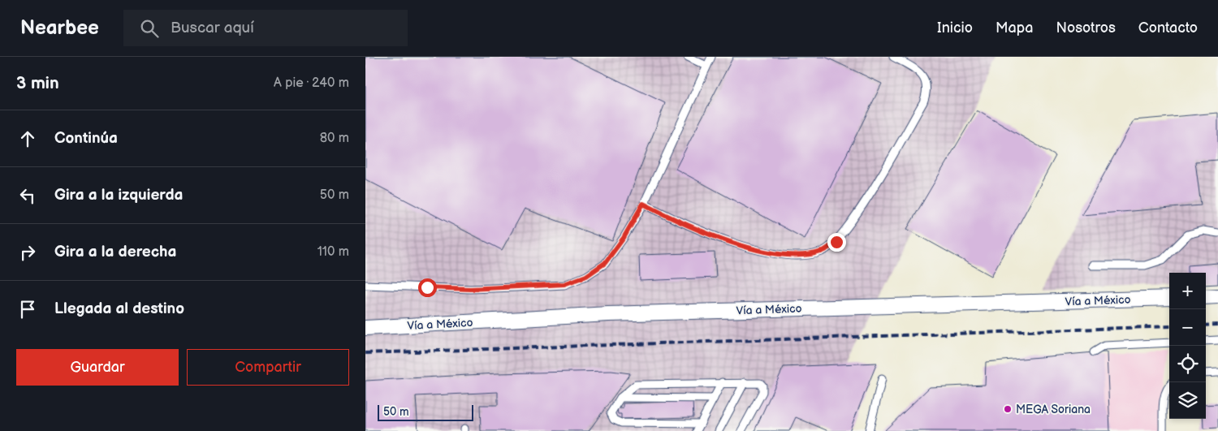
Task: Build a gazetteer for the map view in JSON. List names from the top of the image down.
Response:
{
  "streets": {
    "street": ["Vía a México"]
  },
  "places": ["MEGA Soriana"],
  "scale_bar": "50 m",
  "page": {
    "header": "Nearbee",
    "search": "Buscar aquí",
    "nav": [
      "Inicio",
      "Mapa",
      "Nosotros",
      "Contacto"
    ],
    "heading": ["3 min", "A pie · 240 m"],
    "list": [
      ["Continúa", "80 m"],
      ["Gira a la izquierda", "50 m"],
      ["Gira a la derecha", "110 m"],
      "Llegada al destino"
    ],
    "map_buttons": ["+", "−"],
    "buttons": ["Guardar", "Compartir"],
    "scale": "50 m"
  }
}
